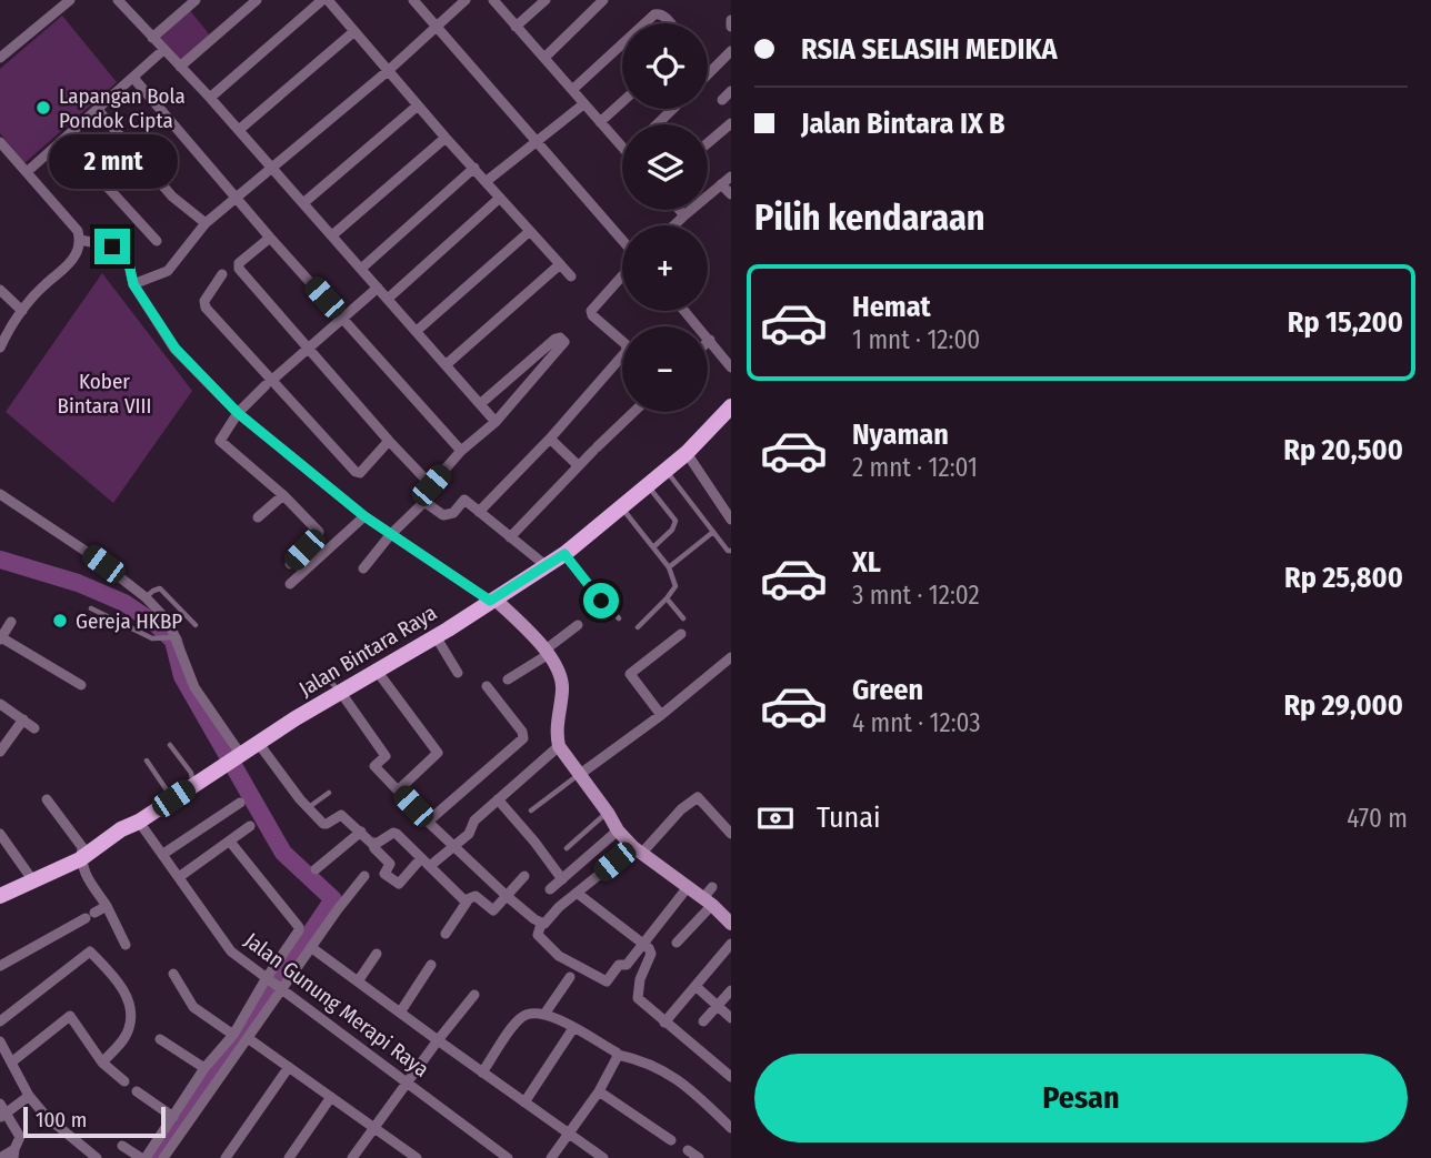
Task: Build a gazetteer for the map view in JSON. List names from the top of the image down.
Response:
{
  "streets": {
    "main road": ["Jalan Bintara Raya"],
    "street": ["Jalan Gunung Merapi Raya"]
  },
  "crossings": [
    ["Jalan Bintara Raya", "Jalan Gunung Merapi Raya"]
  ],
  "parks": ["Kober Bintara VIII"],
  "places": ["Lapangan Bola Pondok Cipta", "Gereja HKBP"],
  "scale_bar": "100 m",
  "page": {
    "banner": ["RSIA SELASIH MEDIKA", "Jalan Bintara IX B"],
    "map_buttons": ["+", "−"],
    "bubble": "2 mnt",
    "heading": "Pilih kendaraan",
    "list": [
      {
        "name": "Hemat",
        "note": "1 mnt · 12:00",
        "value": "Rp 15,200"
      },
      {
        "name": "Nyaman",
        "note": "2 mnt · 12:01",
        "value": "Rp 20,500"
      },
      {
        "name": "XL",
        "note": "3 mnt · 12:02",
        "value": "Rp 25,800"
      },
      {
        "name": "Green",
        "note": "4 mnt · 12:03",
        "value": "Rp 29,000"
      }
    ],
    "pay": ["Tunai", "470 m"],
    "buttons": "Pesan",
    "scale": "100 m"
  }
}
